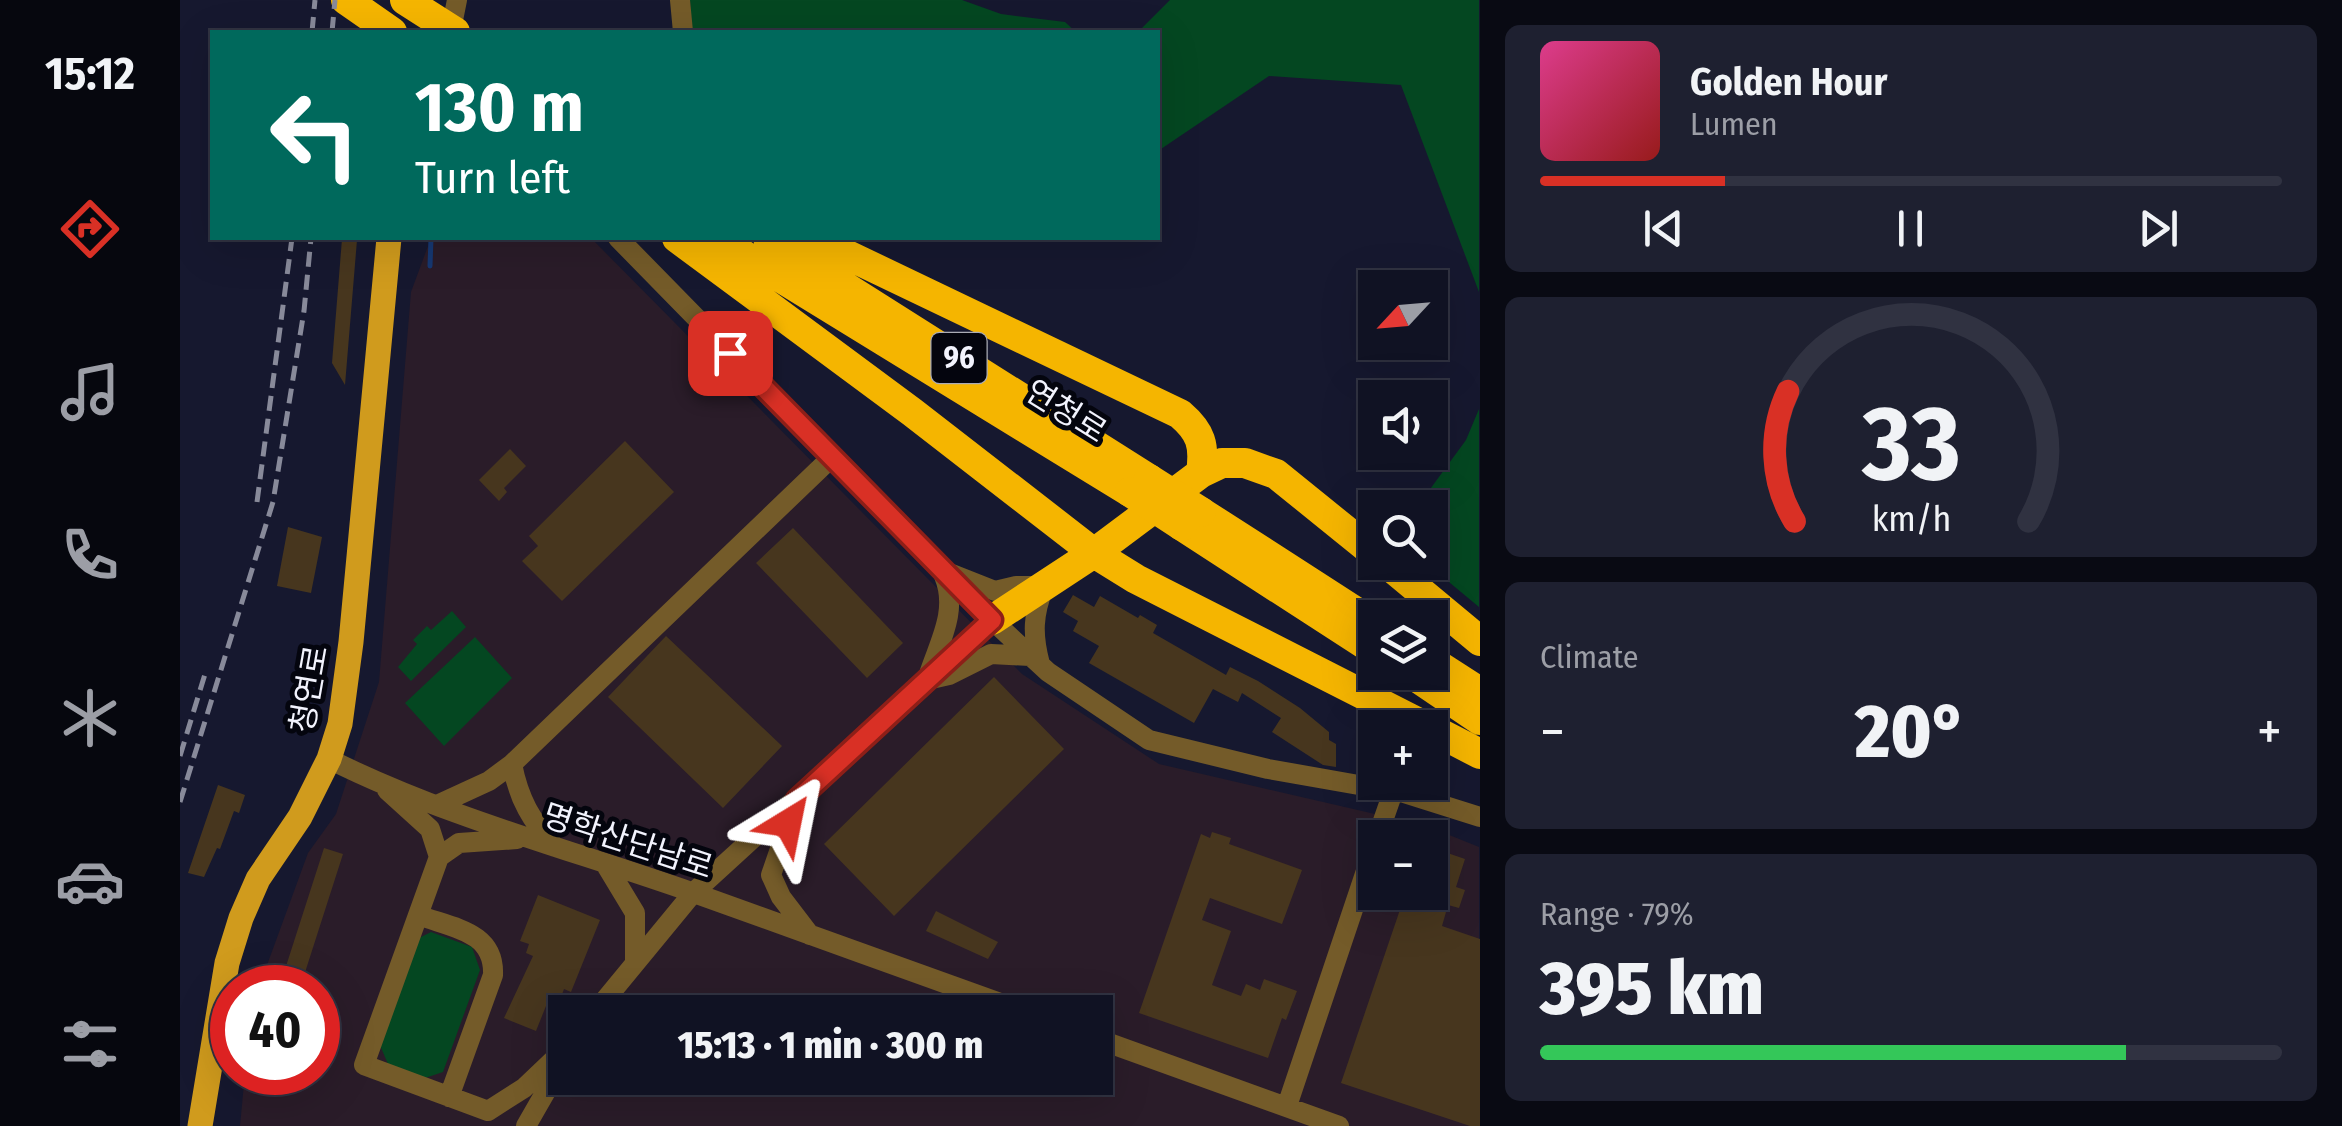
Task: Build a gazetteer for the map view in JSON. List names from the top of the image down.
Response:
{
  "streets": {
    "highway": ["96", "연청로"],
    "main road": ["청연로"],
    "street": ["명학산단남로"]
  },
  "crossings": [
    ["청연로", "명학산단남로"]
  ],
  "north": "bottom left",
  "page": {
    "tabs": "15:12",
    "turn": ["130 m", "Turn left"],
    "song": ["Golden Hour", "Lumen"],
    "map_buttons": ["+", "−"],
    "tile": [
      "Climate",
      ["Range · 79%", "395 km"]
    ],
    "heat": ["−", "20°", "+"],
    "limit": "40",
    "trip": "15:13 · 1 min · 300 m",
    "gauge": ["33", "km/h"]
  }
}
